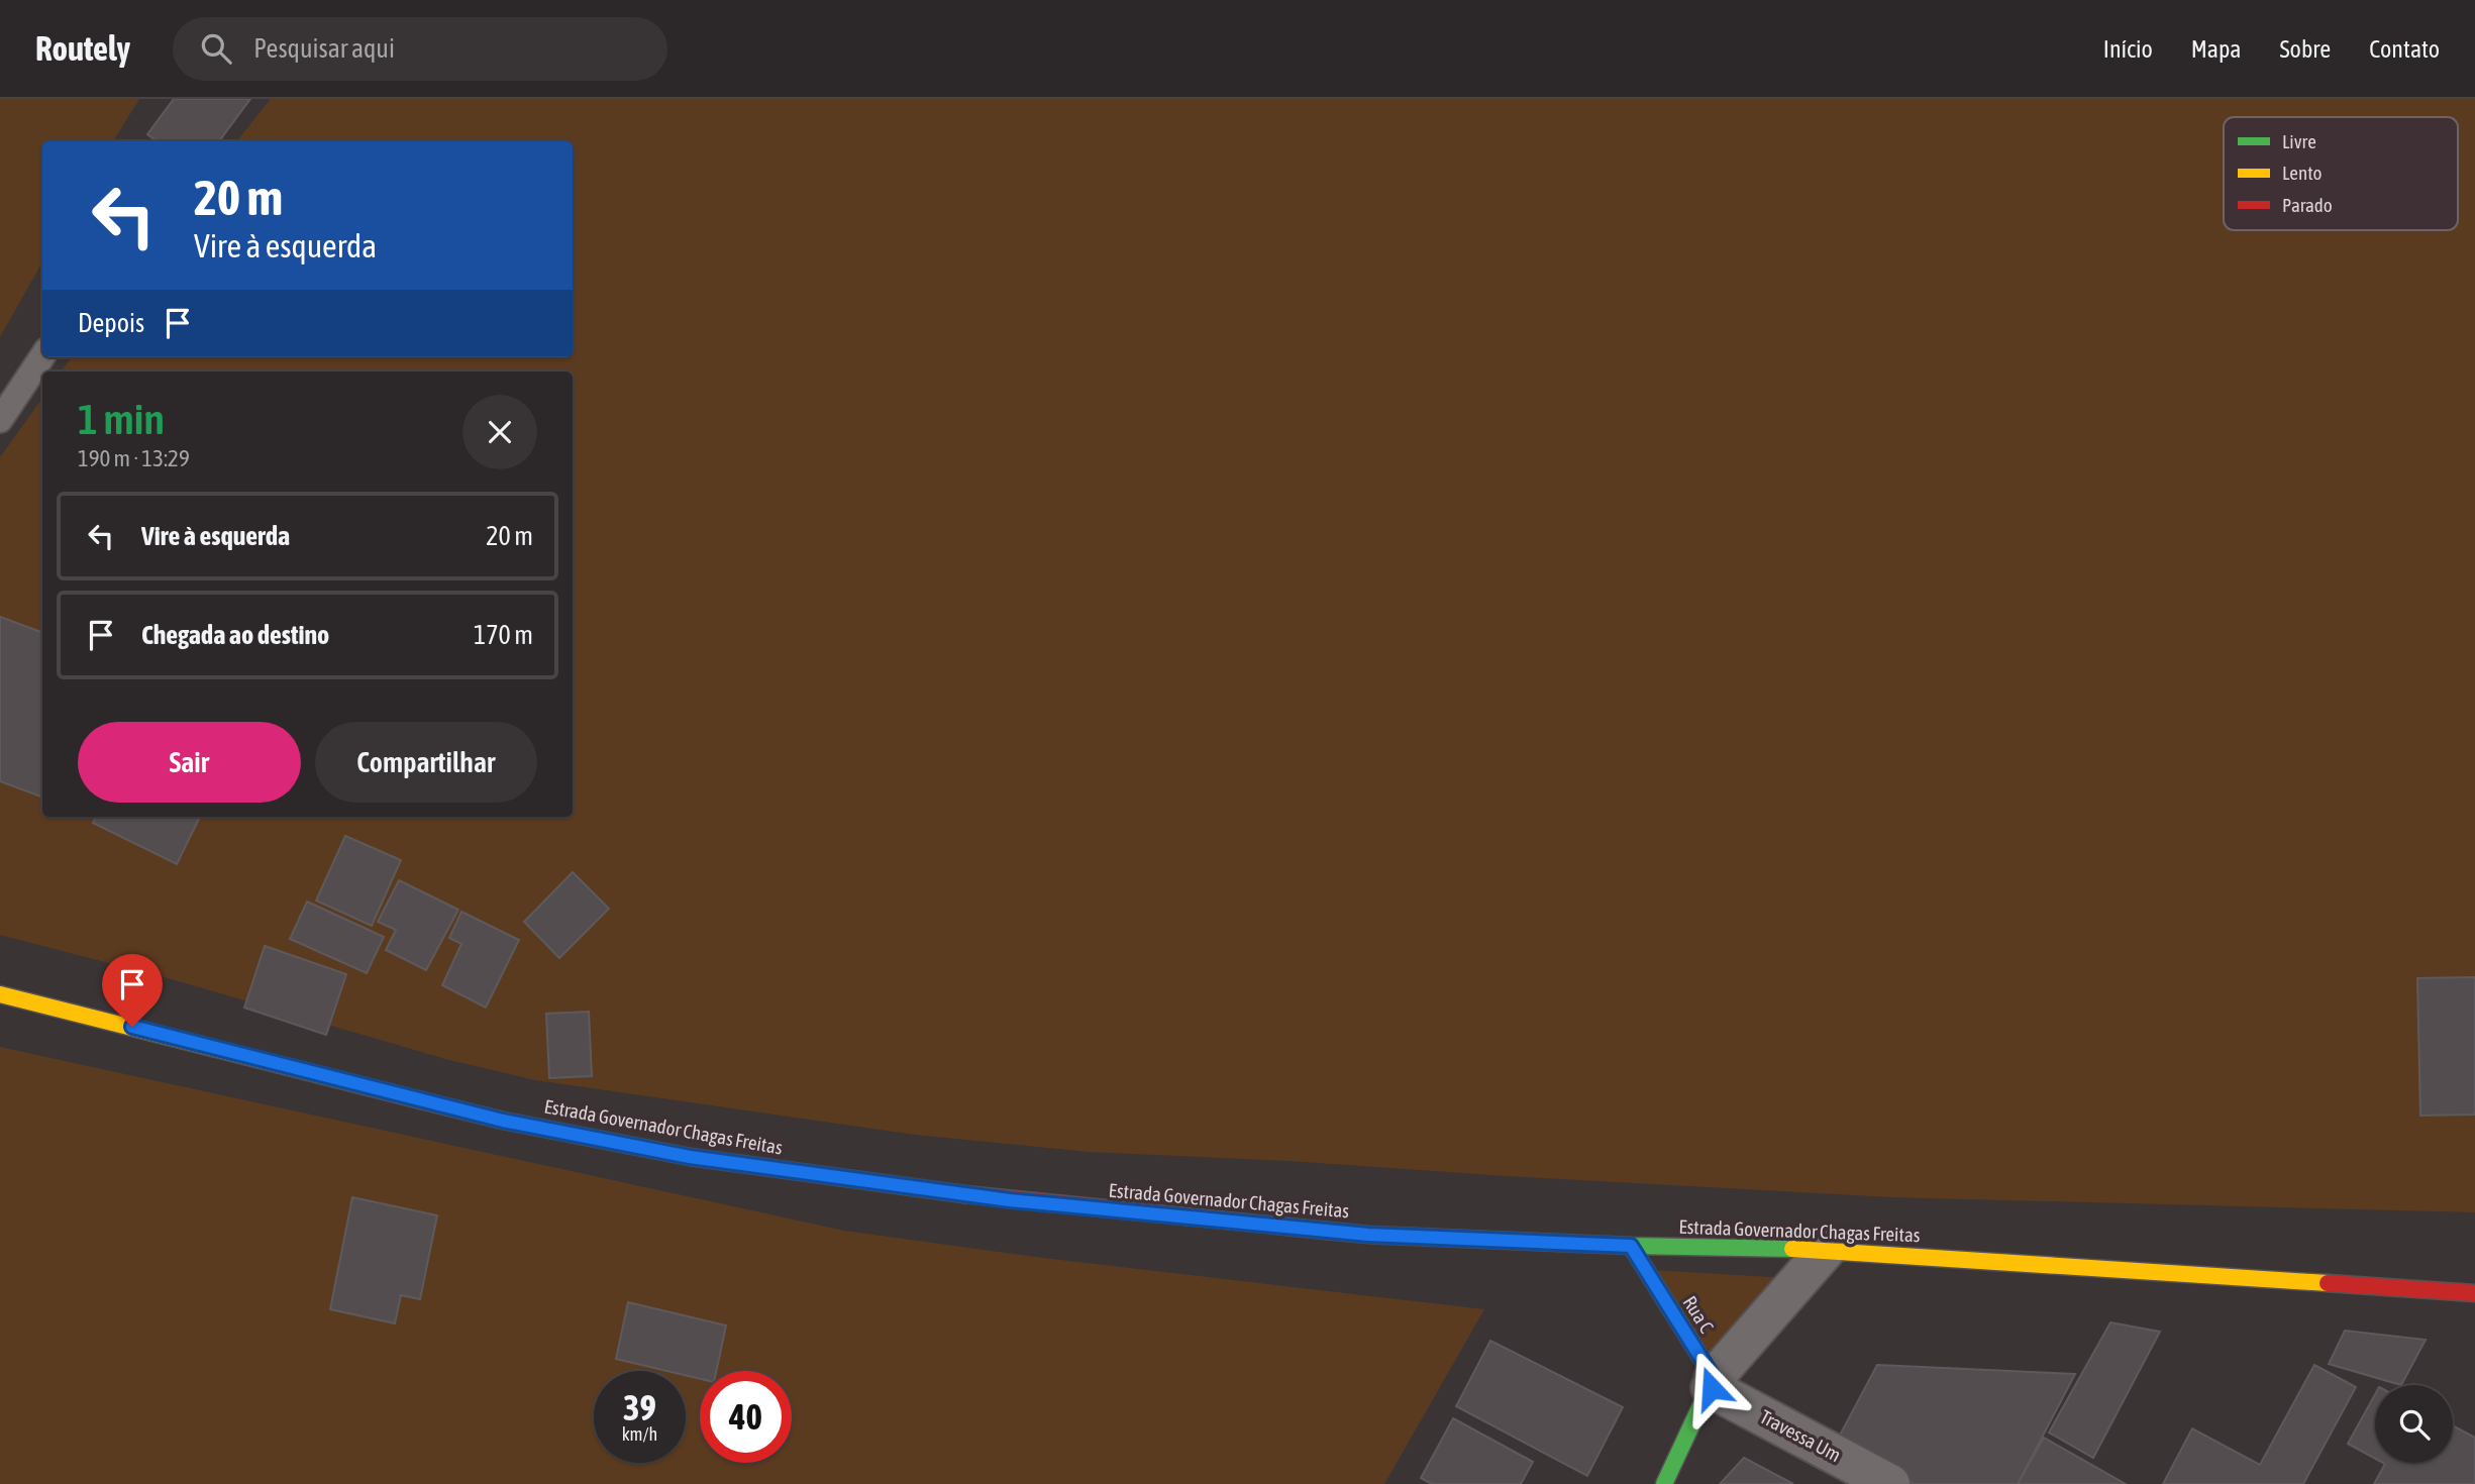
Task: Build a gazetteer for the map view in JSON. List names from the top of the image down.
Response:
{
  "streets": {
    "main road": ["Estrada Governador Chagas Freitas", "Rua C"],
    "street": ["Travessa Um"]
  },
  "crossings": [
    ["Estrada Governador Chagas Freitas", "Rua C"],
    ["Rua C", "Travessa Um"]
  ],
  "legend": ["Livre", "Lento", "Parado"],
  "page": {
    "header": "Routely",
    "search": "Pesquisar aqui",
    "nav": [
      "Início",
      "Mapa",
      "Sobre",
      "Contato"
    ],
    "turn": ["20 m", "Vire à esquerda"],
    "then": "Depois",
    "heading": ["1 min", "190 m · 13:29"],
    "list": [
      {
        "name": "Vire à esquerda",
        "value": "20 m"
      },
      {
        "name": "Chegada ao destino",
        "value": "170 m"
      }
    ],
    "buttons": ["Sair", "Compartilhar"],
    "speed": "39 km/h",
    "limit": "40"
  }
}
